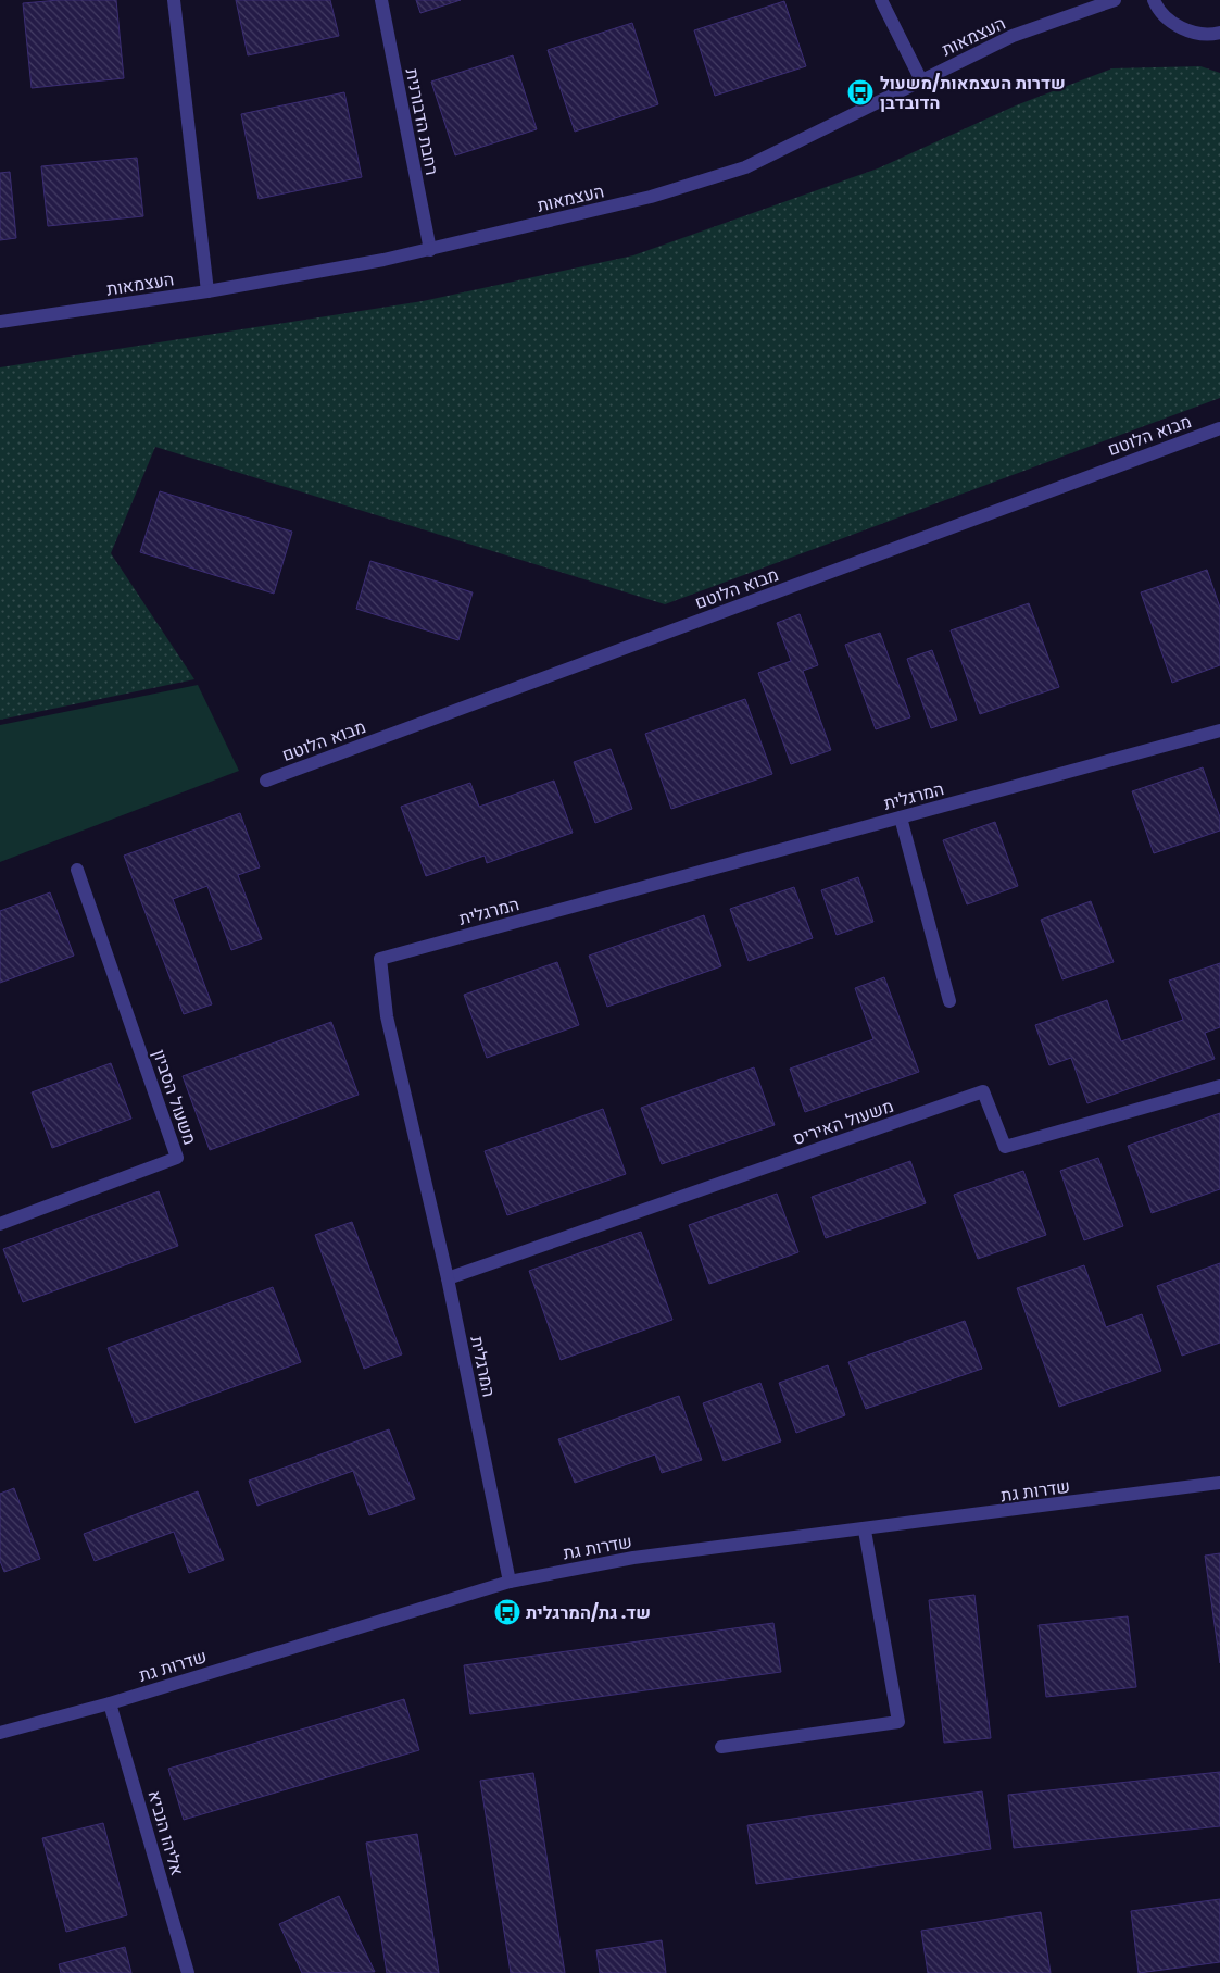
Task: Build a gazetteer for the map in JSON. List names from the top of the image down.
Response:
{
  "streets": {
    "street": [
      "העצמאות",
      "רחבת הדבורנית",
      "מבוא הלוטם",
      "המרגלית",
      "משעול הסביון",
      "משעול האיריס",
      "שדרות גת",
      "אליהו הנביא"
    ]
  },
  "crossings": [
    ["העצמאות", "רחבת הדבורנית"],
    ["המרגלית", "משעול האיריס"],
    ["המרגלית", "שדרות גת"],
    ["שדרות גת", "אליהו הנביא"]
  ],
  "places": {
    "bus stop": ["שדרות העצמאות/משעול הדובדבן", "שד. גת/המרגלית"]
  }
}
